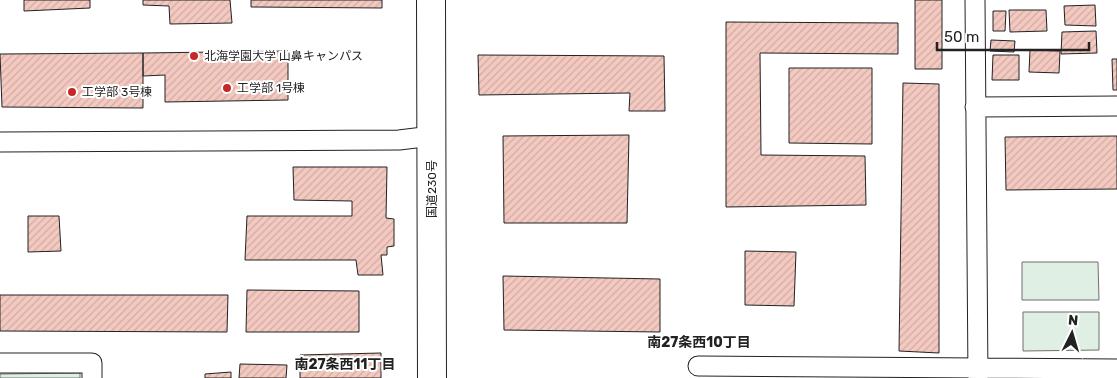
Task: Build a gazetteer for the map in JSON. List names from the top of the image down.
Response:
{
  "streets": {
    "highway": ["国道230号"]
  },
  "districts": ["南27条西10丁目", "南27条西11丁目"],
  "places": ["北海学園大学 山鼻キャンパス", "工学部 1号棟", "工学部 3号棟"],
  "scale_bar": "50 m",
  "north": "top"
}
